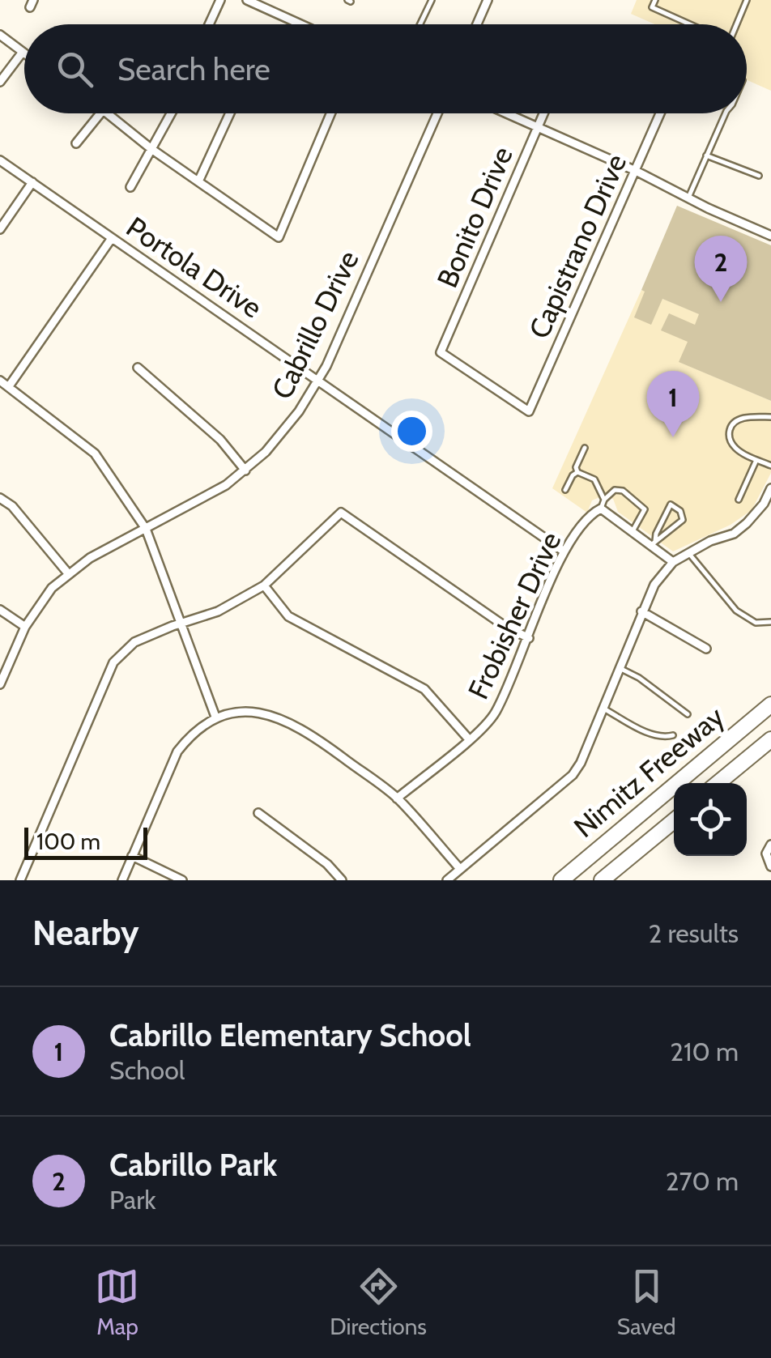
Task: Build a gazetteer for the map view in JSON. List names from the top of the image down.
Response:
{
  "streets": {
    "highway": ["Nimitz Freeway"],
    "street": [
      "Bonito Drive",
      "Capistrano Drive",
      "Portola Drive",
      "Cabrillo Drive",
      "Frobisher Drive"
    ]
  },
  "crossings": [
    ["Bonito Drive", "Capistrano Drive"],
    ["Portola Drive", "Cabrillo Drive"],
    ["Portola Drive", "Frobisher Drive"]
  ],
  "scale_bar": "100 m",
  "page": {
    "search": "Search here",
    "pins": ["2", "1"],
    "scale": "100 m",
    "heading": ["Nearby", "2 results"],
    "list": [
      {
        "mark": "1",
        "name": "Cabrillo Elementary School",
        "note": "School",
        "value": "210 m"
      },
      {
        "mark": "2",
        "name": "Cabrillo Park",
        "note": "Park",
        "value": "270 m"
      }
    ],
    "nav": ["Map", "Directions", "Saved"]
  }
}
